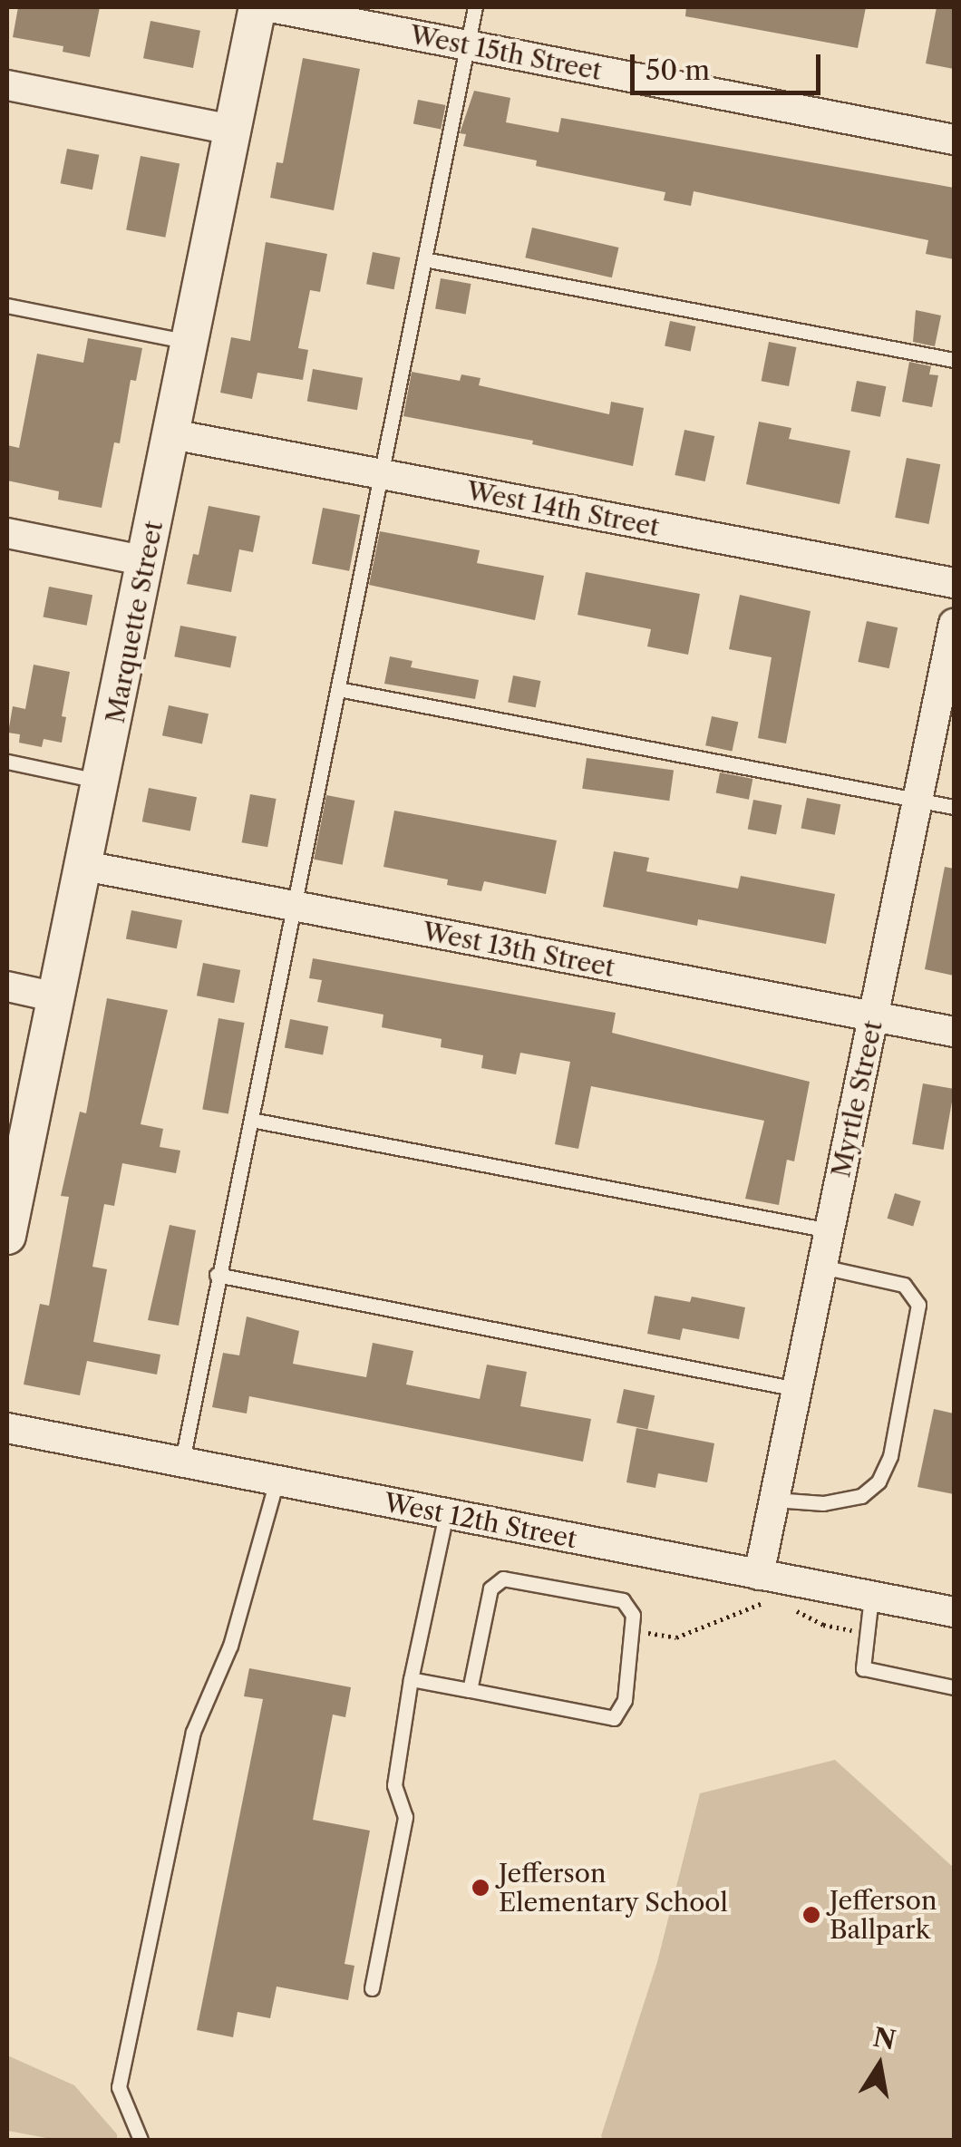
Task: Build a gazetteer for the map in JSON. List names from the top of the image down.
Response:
{
  "streets": {
    "street": [
      "West 15th Street",
      "West 14th Street",
      "Marquette Street",
      "West 13th Street",
      "Myrtle Street",
      "West 12th Street"
    ]
  },
  "crossings": [
    ["West 14th Street", "Marquette Street"],
    ["Marquette Street", "West 13th Street"],
    ["West 13th Street", "Myrtle Street"],
    ["Myrtle Street", "West 12th Street"]
  ],
  "places": ["Jefferson Elementary School", "Jefferson Ballpark"],
  "scale_bar": "50 m",
  "north": "top"
}
